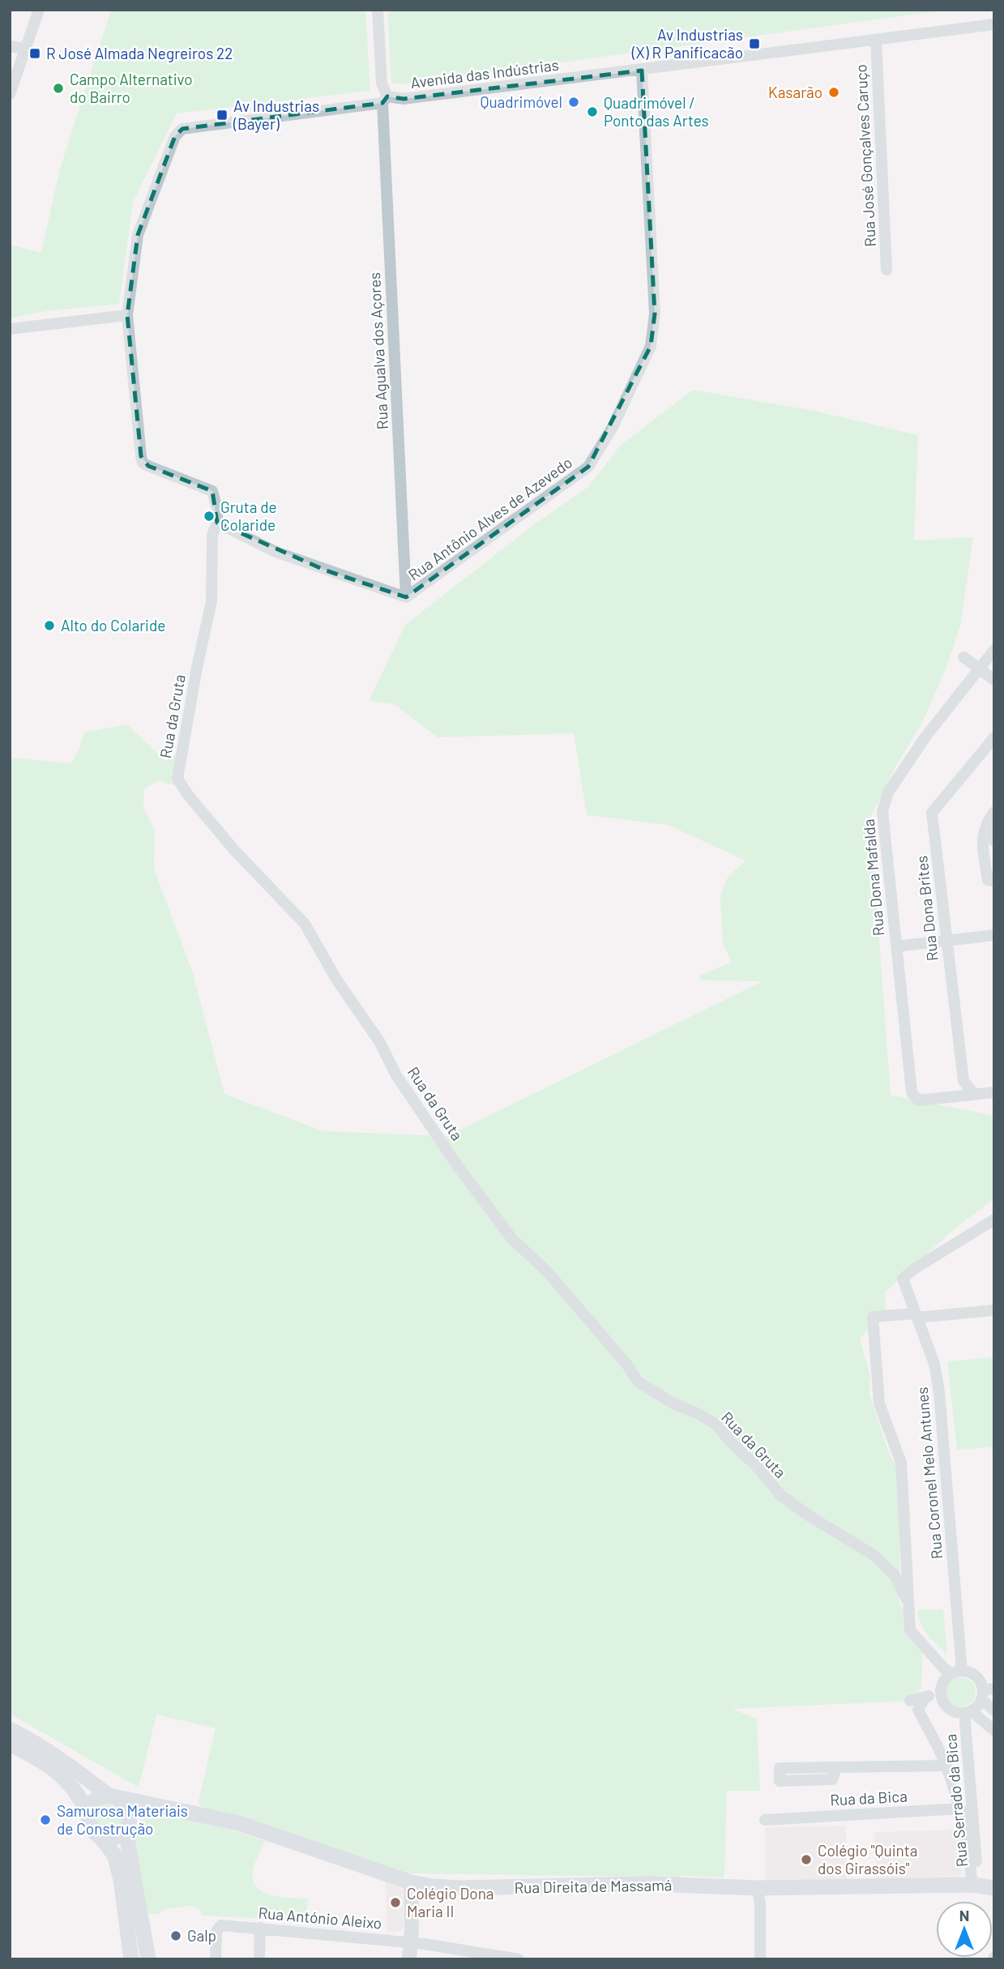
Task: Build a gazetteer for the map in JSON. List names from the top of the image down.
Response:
{
  "streets": {
    "main road": ["Rua Direita de Massamá"],
    "street": [
      "Avenida das Indústrias",
      "Rua José Gonçalves Caruço",
      "Rua Agualva dos Açores",
      "Rua Antônio Alves de Azevedo",
      "Rua da Gruta",
      "Rua Dona Mafalda",
      "Rua Dona Brites",
      "Rua Coronel Melo Antunes",
      "Rua da Bica",
      "Rua Serrado da Bica",
      "Rua António Aleixo"
    ]
  },
  "crossings": [
    ["Avenida das Indústrias", "Rua José Gonçalves Caruço"],
    ["Avenida das Indústrias", "Rua Agualva dos Açores"],
    ["Avenida das Indústrias", "Rua Antônio Alves de Azevedo"],
    ["Avenida das Indústrias", "Rua da Gruta"],
    ["Rua Agualva dos Açores", "Rua Antônio Alves de Azevedo"],
    ["Rua Antônio Alves de Azevedo", "Rua da Gruta"],
    ["Rua da Gruta", "Rua Coronel Melo Antunes"],
    ["Rua da Gruta", "Rua Serrado da Bica"],
    ["Rua Dona Mafalda", "Rua Dona Brites"],
    ["Rua Coronel Melo Antunes", "Rua Serrado da Bica"],
    ["Rua da Bica", "Rua Serrado da Bica"],
    ["Rua Serrado da Bica", "Rua Direita de Massamá"]
  ],
  "places": {
    "transit": ["Av Industrias (X) R Panificacão", "R José Almada Negreiros 22", "Av Industrias (Bayer)"],
    "other": [
      "Campo Alternativo do Bairro",
      "Kasarão",
      "Quadrimóvel",
      "Quadrimóvel / Ponto das Artes",
      "Gruta de Colaride",
      "Alto do Colaride",
      "Samurosa Materiais de Construção",
      "Colégio \"Quinta dos Girassóis\"",
      "Colégio Dona Maria II",
      "Galp"
    ]
  },
  "north": "top"
}
